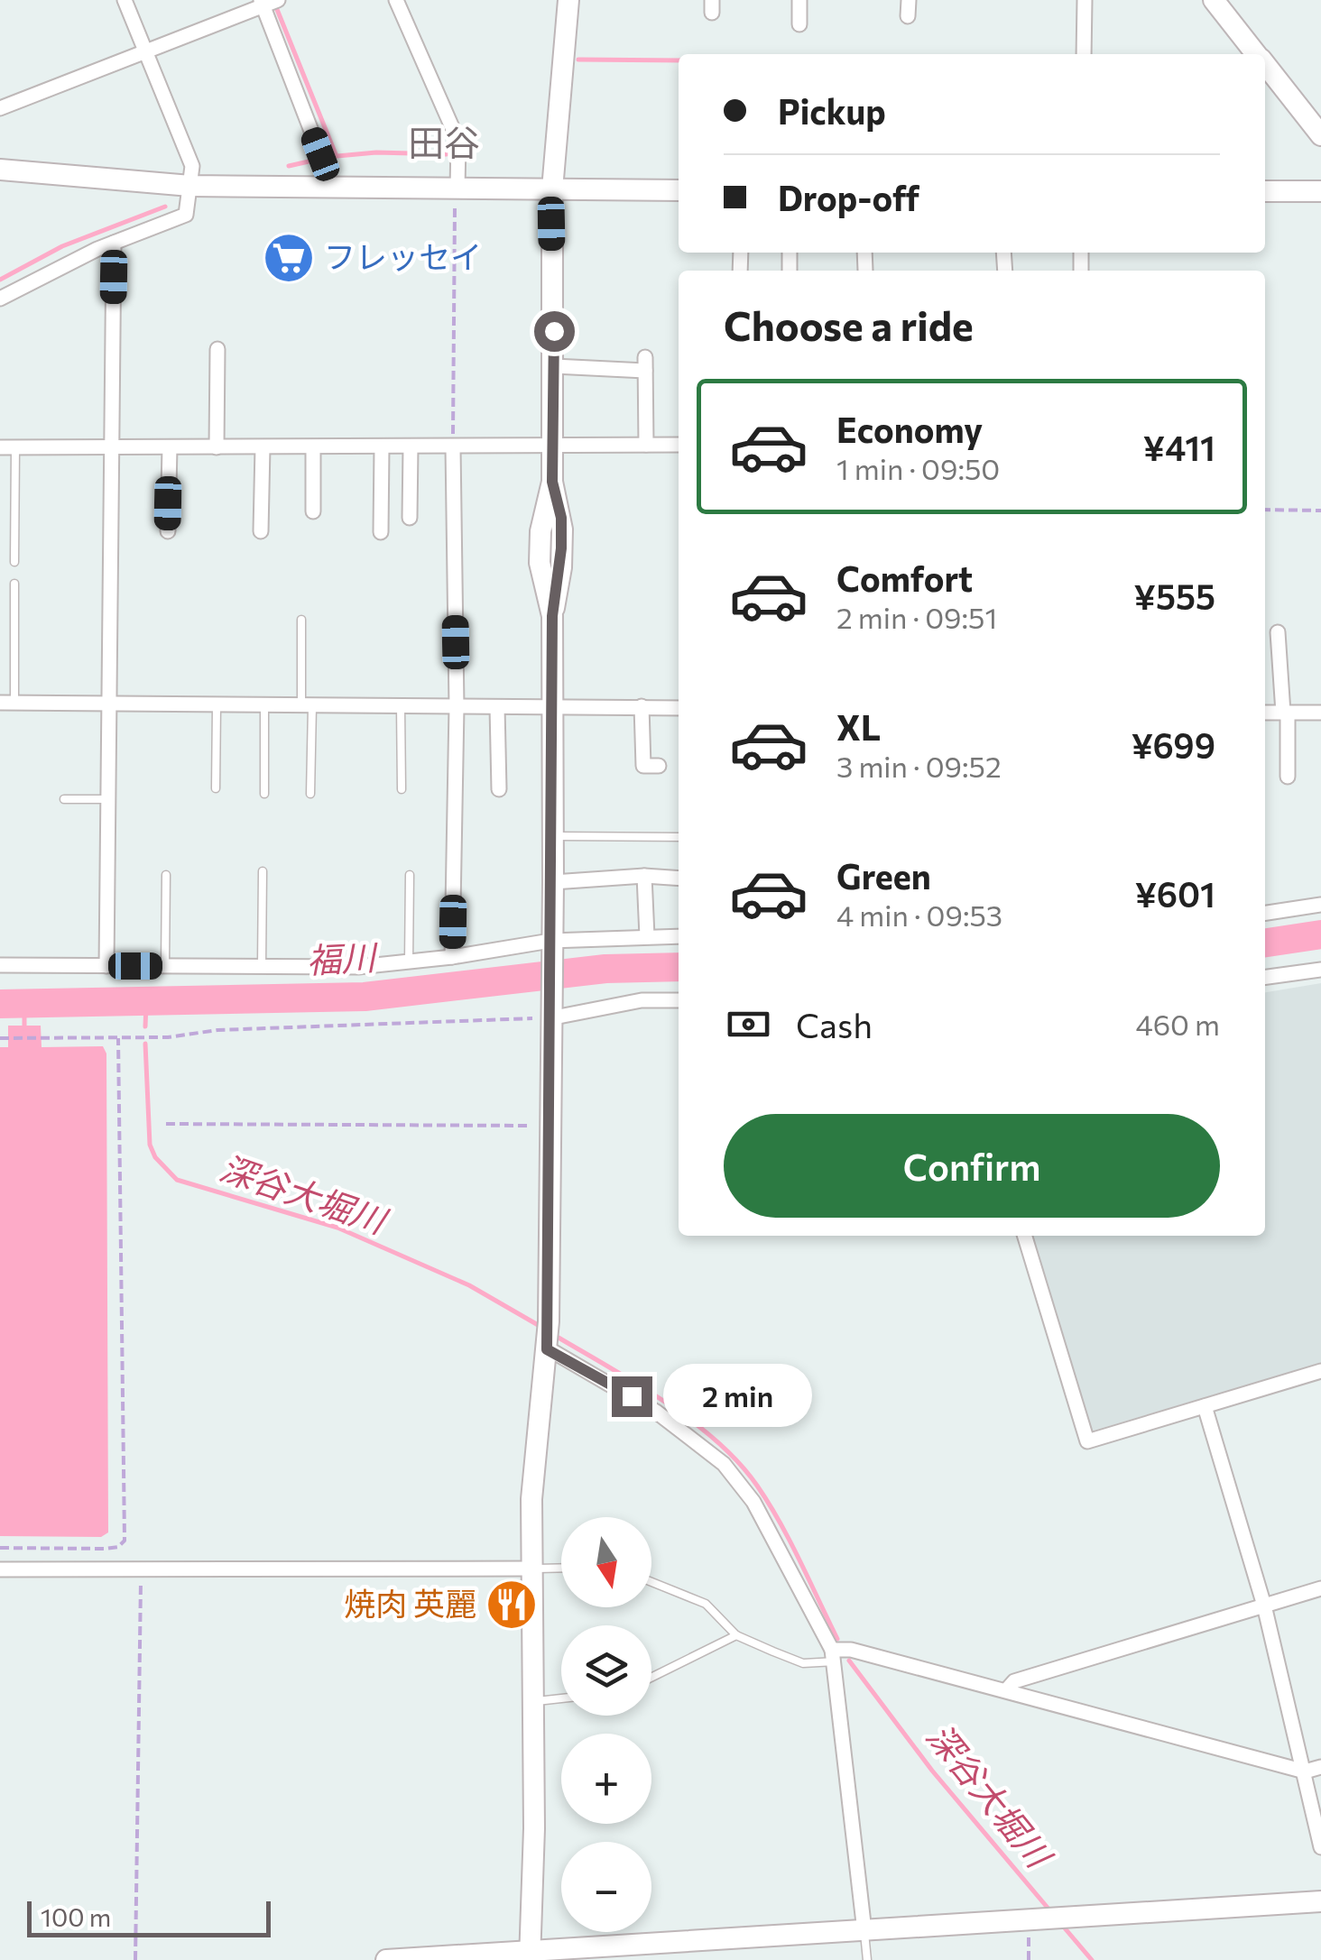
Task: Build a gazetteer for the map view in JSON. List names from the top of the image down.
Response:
{
  "districts": ["田谷"],
  "water": ["福川", "深谷大堀川"],
  "places": {
    "supermarket": ["フレッセイ"],
    "restaurant": ["焼肉 英麗"]
  },
  "scale_bar": "100 m",
  "north": "bottom",
  "page": {
    "banner": ["Pickup", "Drop-off"],
    "heading": "Choose a ride",
    "list": [
      {
        "name": "Economy",
        "note": "1 min · 09:50",
        "value": "¥411"
      },
      {
        "name": "Comfort",
        "note": "2 min · 09:51",
        "value": "¥555"
      },
      {
        "name": "XL",
        "note": "3 min · 09:52",
        "value": "¥699"
      },
      {
        "name": "Green",
        "note": "4 min · 09:53",
        "value": "¥601"
      }
    ],
    "pay": ["Cash", "460 m"],
    "buttons": "Confirm",
    "bubble": "2 min",
    "map_buttons": ["+", "−"],
    "scale": "100 m"
  }
}
